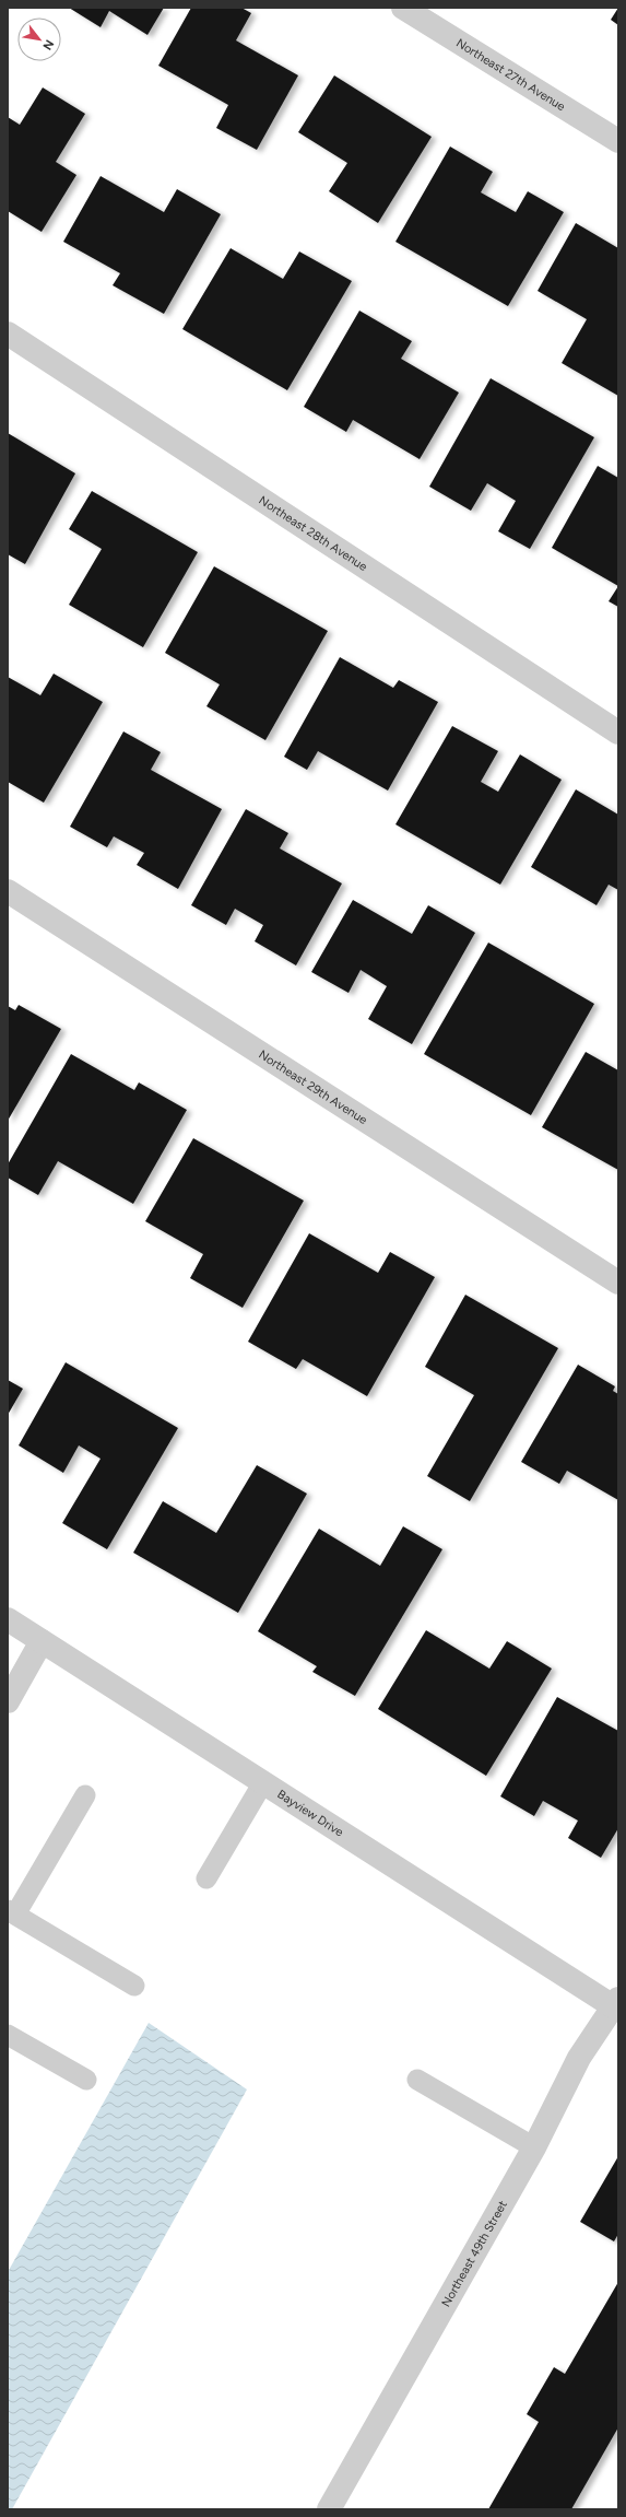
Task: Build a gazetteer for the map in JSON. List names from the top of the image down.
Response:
{
  "streets": {
    "street": [
      "Northeast 27th Avenue",
      "Northeast 28th Avenue",
      "Northeast 29th Avenue",
      "Bayview Drive",
      "Northeast 49th Street"
    ]
  },
  "crossings": [
    ["Bayview Drive", "Northeast 49th Street"]
  ],
  "north": "bottom right"
}
